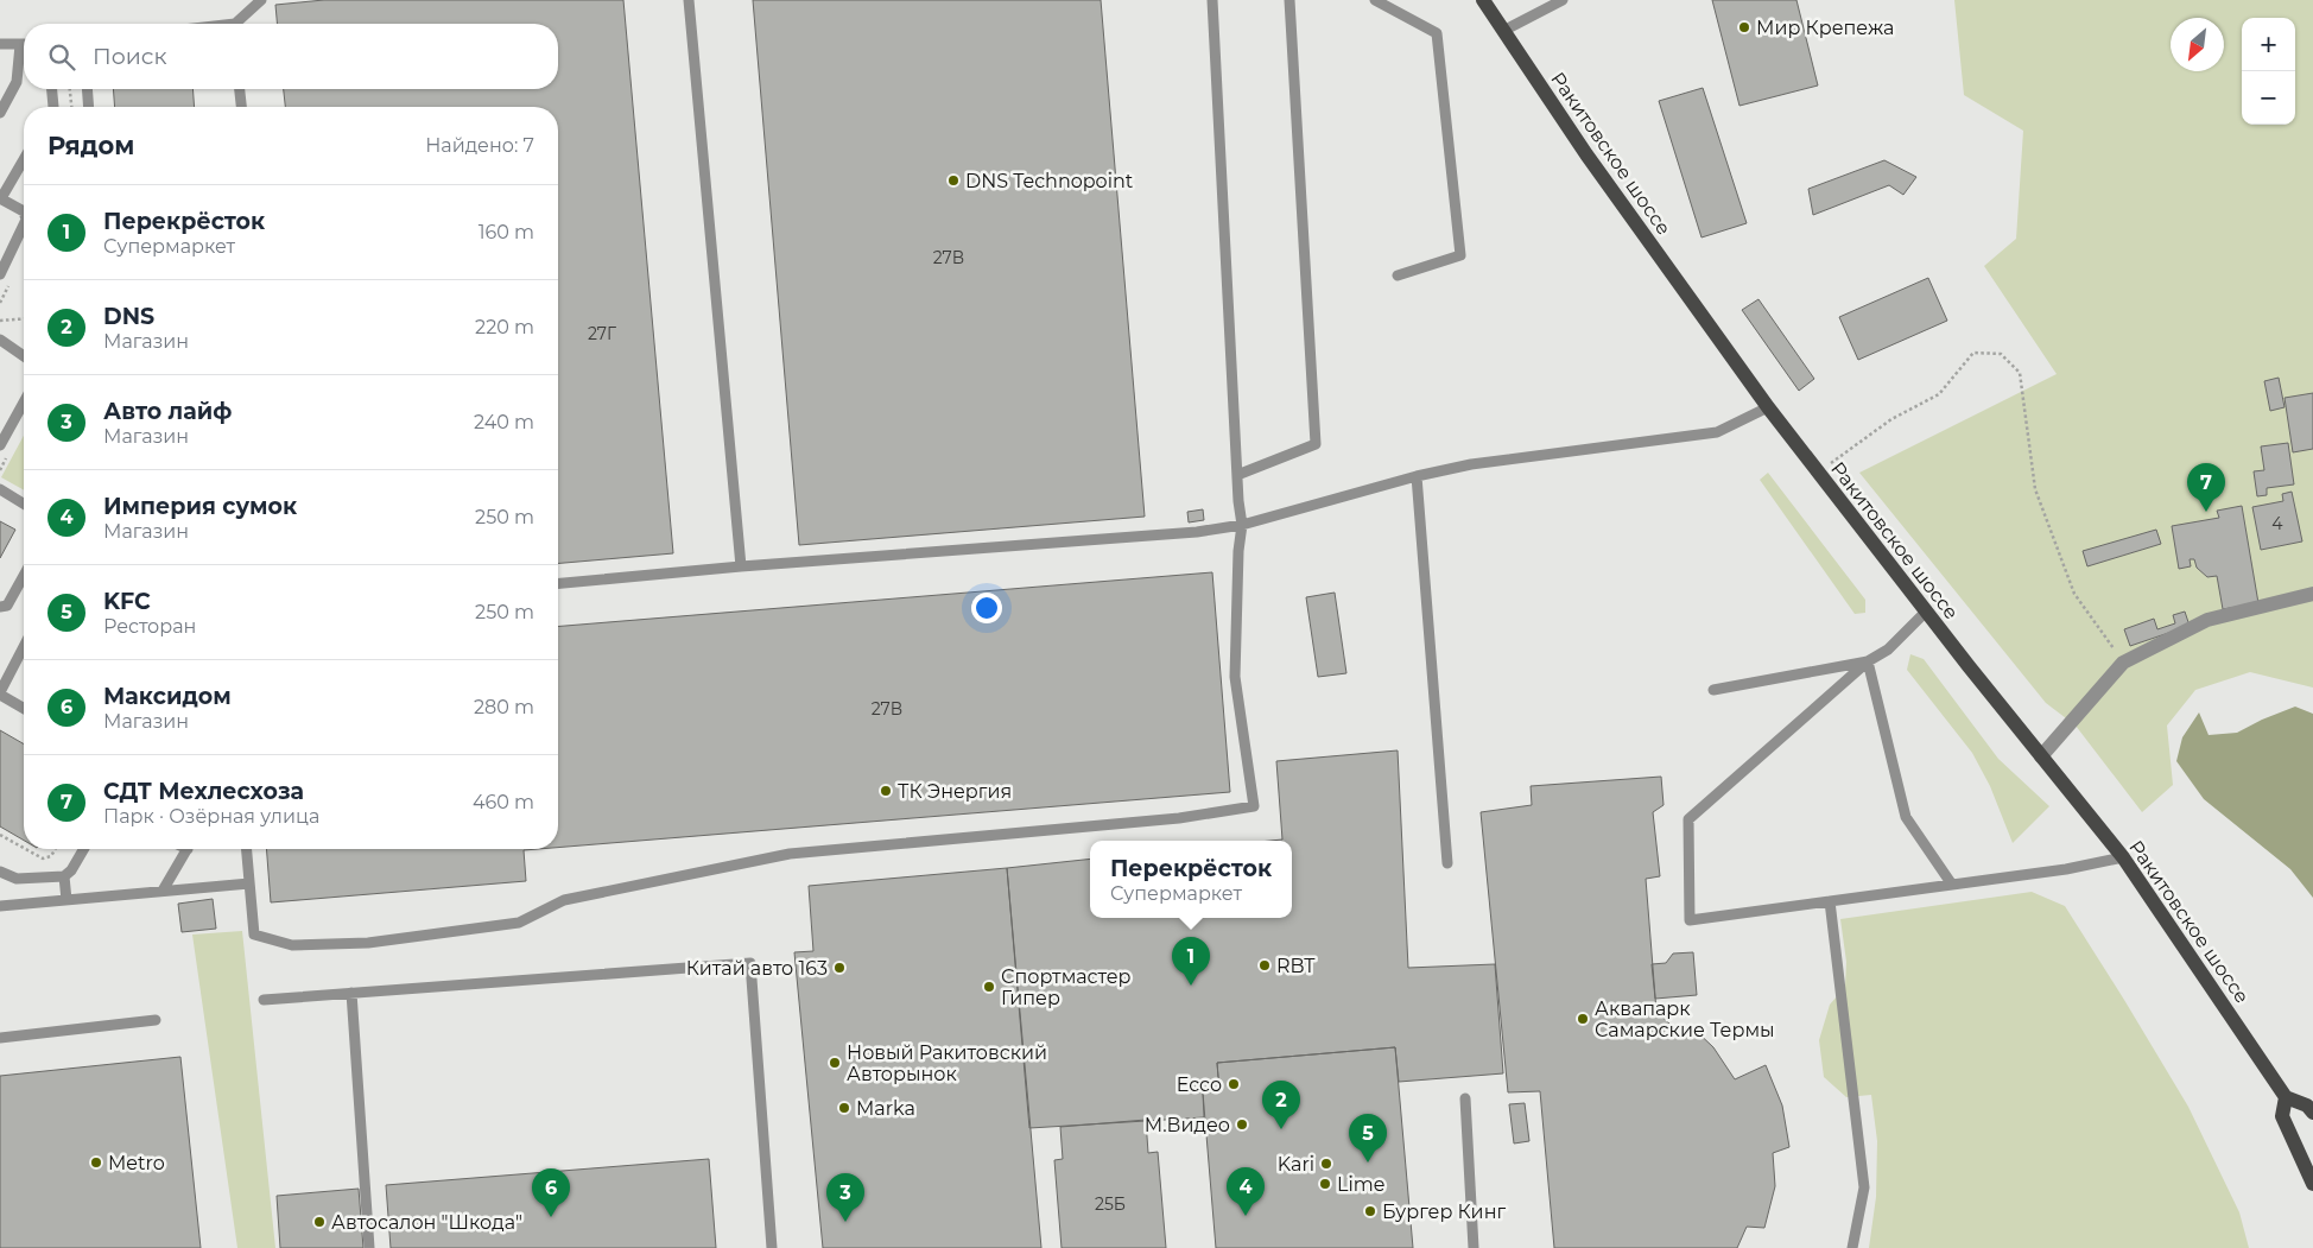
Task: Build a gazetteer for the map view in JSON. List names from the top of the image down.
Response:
{
  "streets": {
    "main road": ["Ракитовское шоссе"]
  },
  "places": [
    "Мир Крепежа",
    "DNS Technopoint",
    "ТК Энергия",
    "RBT",
    "Китай авто 163",
    "Спортмастер Гипер",
    "Аквапарк Самарские Термы",
    "Новый Ракитовский Авторынок",
    "Ecco",
    "Marka",
    "М.Видео",
    "Metro",
    "Kari",
    "Lime",
    "Бургер Кинг",
    "Автосалон \"Шкода\""
  ],
  "house_numbers": [
    "27В",
    "27Г",
    "4",
    "27В",
    "25Б"
  ],
  "north": "bottom left",
  "page": {
    "map_buttons": ["+", "−"],
    "search": "Поиск",
    "heading": ["Рядом", "Найдено: 7"],
    "list": [
      {
        "mark": "1",
        "name": "Перекрёсток",
        "note": "Супермаркет",
        "value": "160 m"
      },
      {
        "mark": "2",
        "name": "DNS",
        "note": "Магазин",
        "value": "220 m"
      },
      {
        "mark": "3",
        "name": "Авто лайф",
        "note": "Магазин",
        "value": "240 m"
      },
      {
        "mark": "4",
        "name": "Империя сумок",
        "note": "Магазин",
        "value": "250 m"
      },
      {
        "mark": "5",
        "name": "KFC",
        "note": "Ресторан",
        "value": "250 m"
      },
      {
        "mark": "6",
        "name": "Максидом",
        "note": "Магазин",
        "value": "280 m"
      },
      {
        "mark": "7",
        "name": "СДТ Мехлесхоза",
        "note": "Парк · Озёрная улица",
        "value": "460 m"
      }
    ],
    "pins": [
      "7",
      "1",
      "2",
      "5",
      "4",
      "6",
      "3"
    ],
    "popup": ["Перекрёсток", "Супермаркет"]
  }
}
